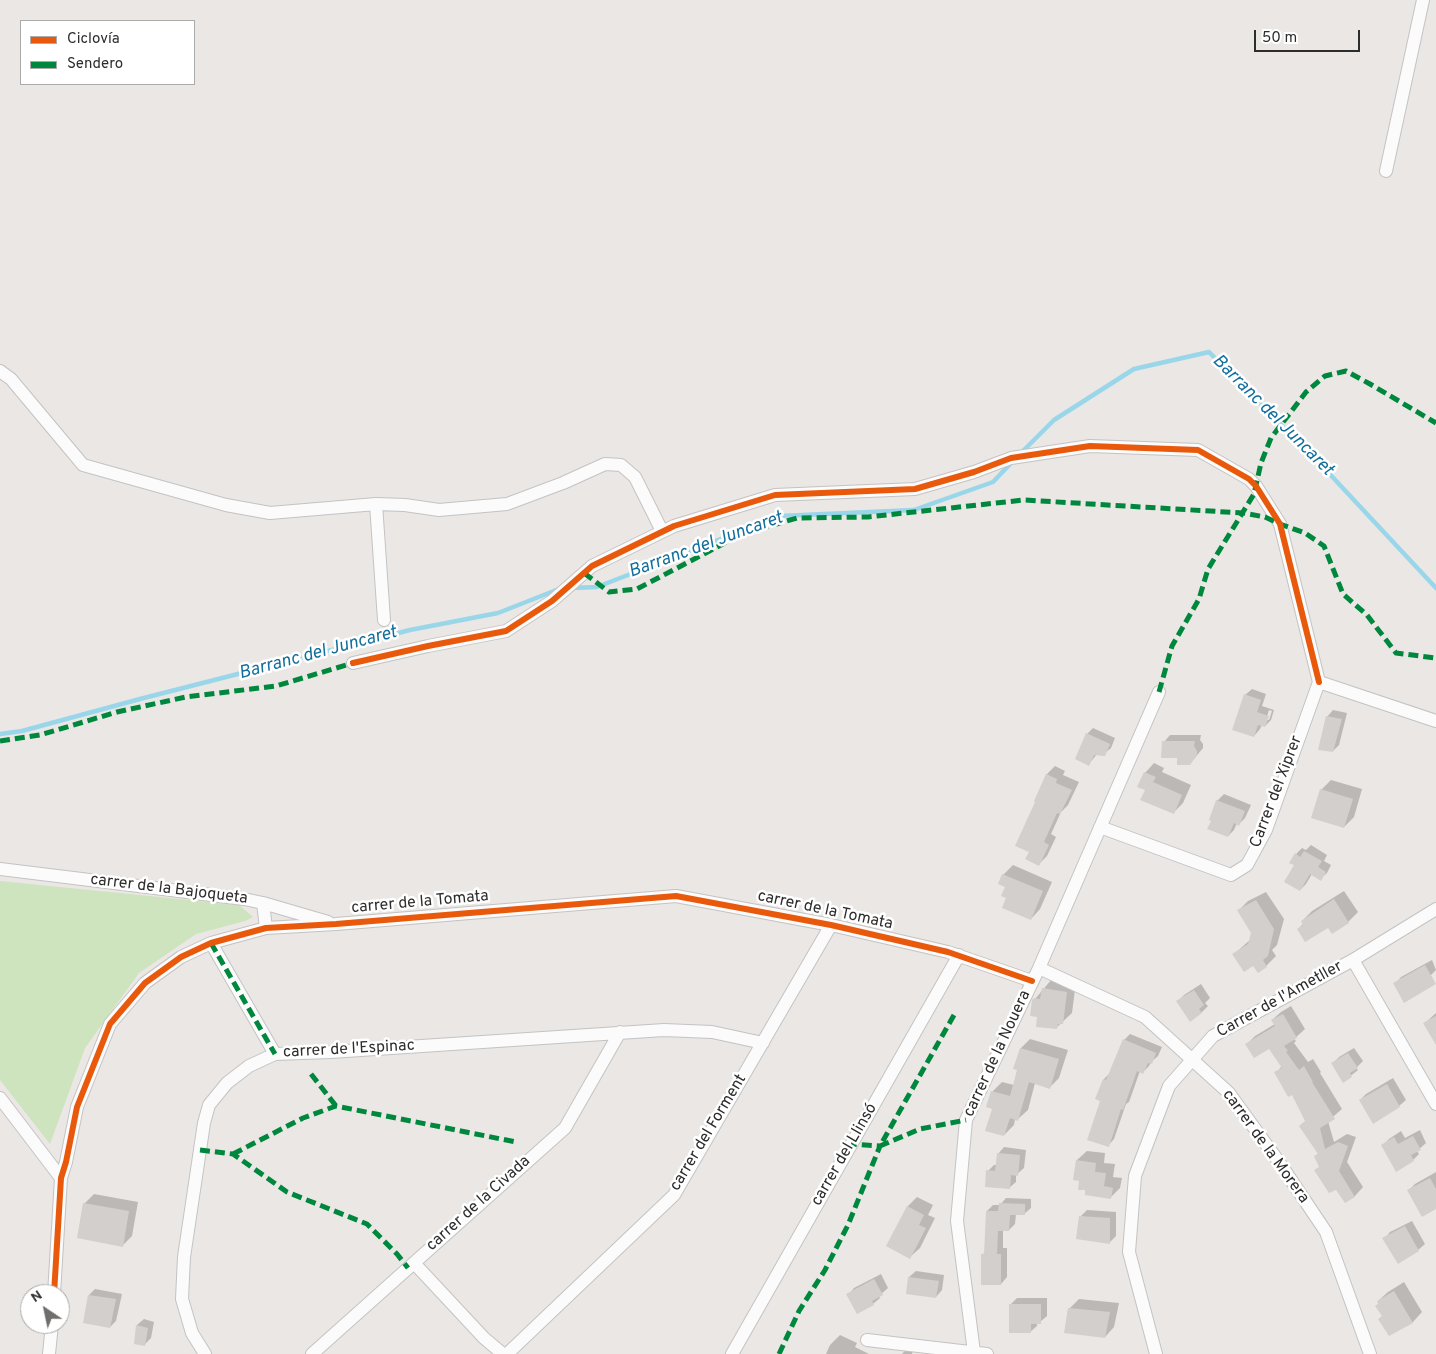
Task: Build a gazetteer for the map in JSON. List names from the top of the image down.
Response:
{
  "streets": {
    "street": [
      "Carrer del Xiprer",
      "carrer de la Bajoqueta",
      "carrer de la Tomata",
      "Carrer de l'Ametller",
      "carrer de l'Espinac",
      "carrer de la Nouera",
      "carrer del Forment",
      "carrer de la Morera",
      "carrer del Llinsó",
      "carrer de la Civada"
    ]
  },
  "crossings": [
    ["Carrer del Xiprer", "carrer de la Nouera"],
    ["carrer de la Bajoqueta", "carrer de la Tomata"],
    ["carrer de la Tomata", "carrer de la Nouera"],
    ["carrer de la Tomata", "carrer del Forment"],
    ["carrer de la Tomata", "carrer del Llinsó"],
    ["Carrer de l'Ametller", "carrer de la Morera"],
    ["carrer de l'Espinac", "carrer del Forment"],
    ["carrer de l'Espinac", "carrer de la Civada"],
    ["carrer de la Nouera", "carrer de la Morera"]
  ],
  "water": ["Barranc del Juncaret"],
  "legend": ["Ciclovía", "Sendero"],
  "scale_bar": "50 m",
  "north": "top left"
}
